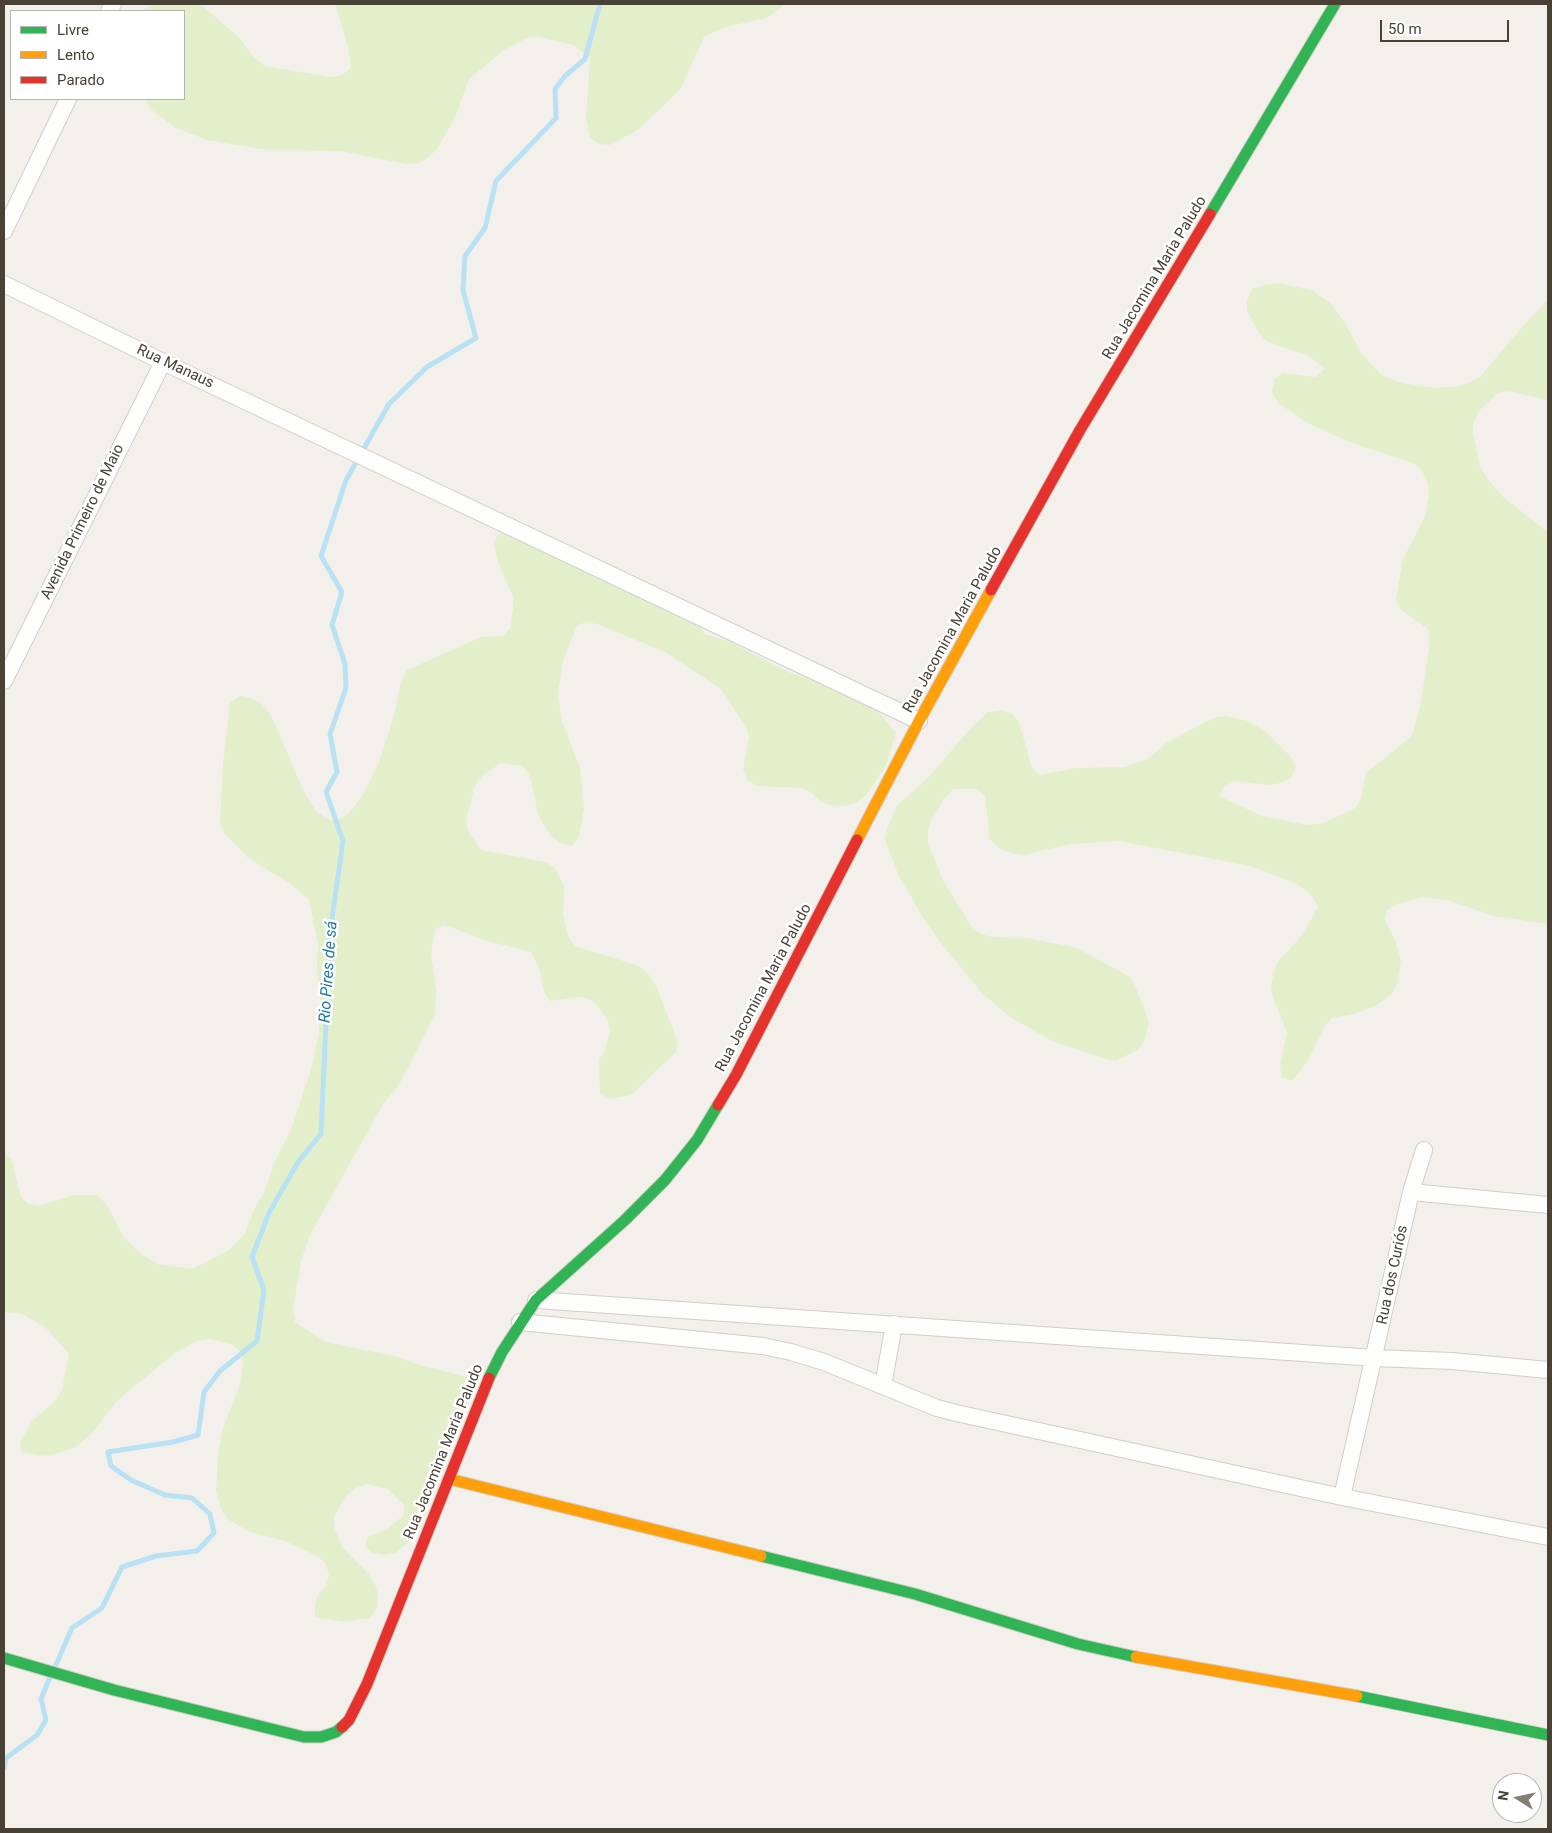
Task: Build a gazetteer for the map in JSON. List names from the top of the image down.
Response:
{
  "streets": {
    "street": [
      "Rua Jacomina Maria Paludo",
      "Rua Manaus",
      "Avenida Primeiro de Maio",
      "Rua dos Curiós"
    ]
  },
  "crossings": [
    ["Rua Jacomina Maria Paludo", "Rua Manaus"],
    ["Rua Manaus", "Avenida Primeiro de Maio"]
  ],
  "water": ["Rio Pires de sá"],
  "legend": ["Livre", "Lento", "Parado"],
  "scale_bar": "50 m",
  "north": "left"
}
